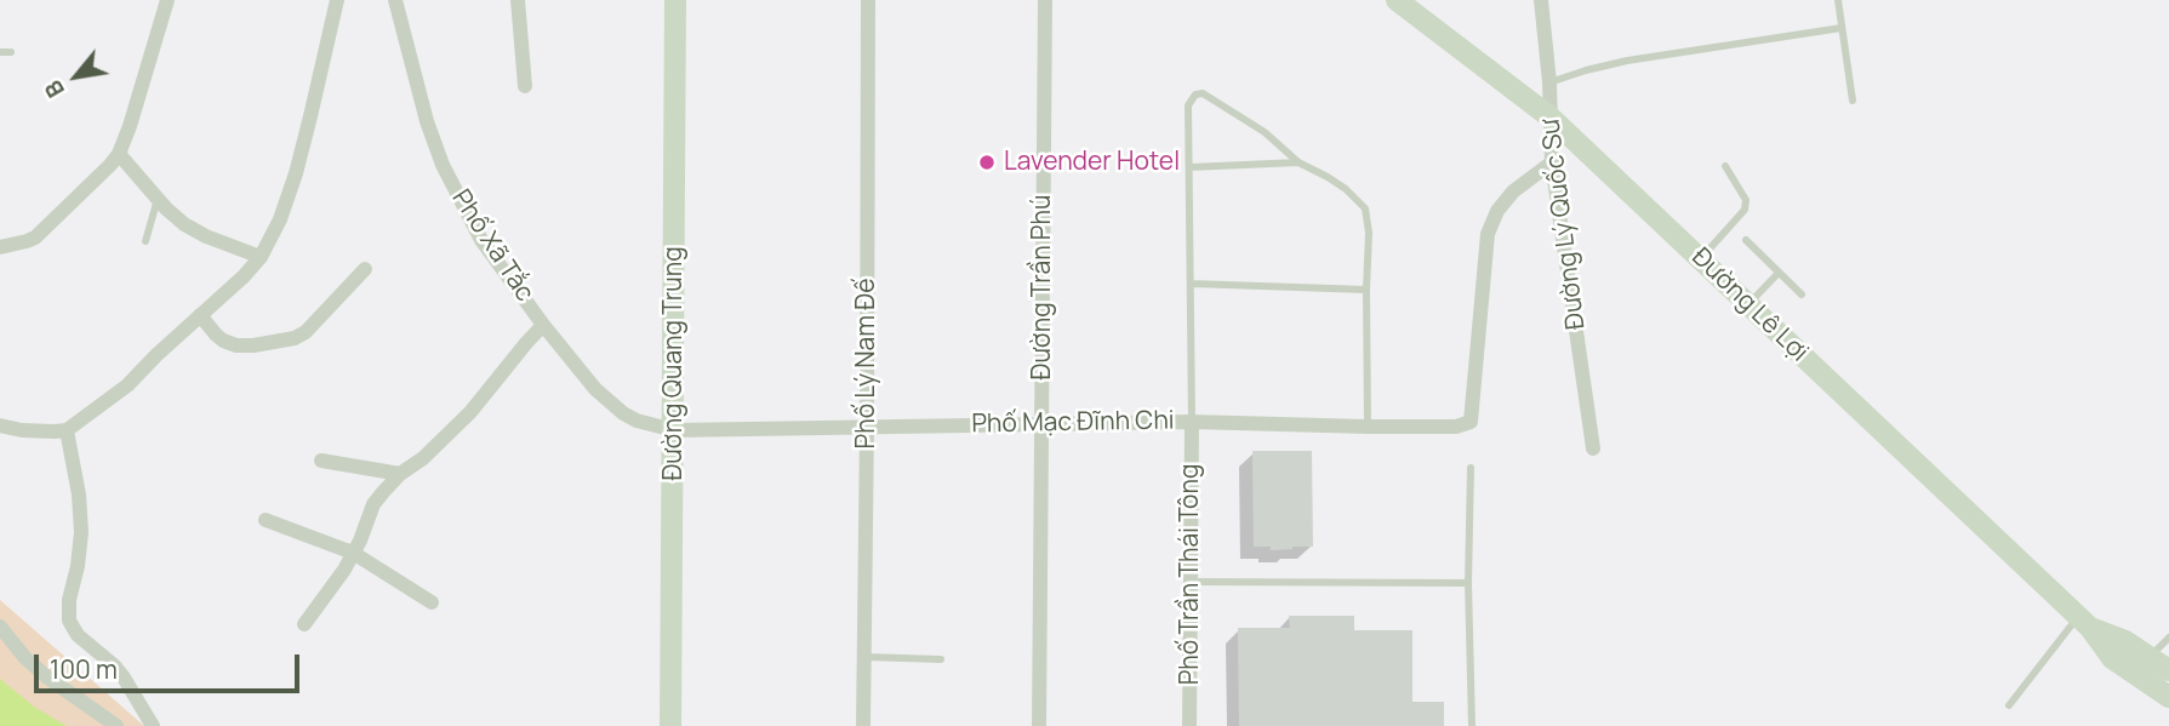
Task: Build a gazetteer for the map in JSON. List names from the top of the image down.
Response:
{
  "streets": {
    "street": [
      "Đường Lý Quốc Sư",
      "Phố Xã Tắc",
      "Đường Trần Phú",
      "Đường Lê Lợi",
      "Đường Quang Trung",
      "Phố Lý Nam Đế",
      "Phố Mạc Đĩnh Chi",
      "Phố Trần Thái Tông"
    ]
  },
  "crossings": [
    ["Đường Lý Quốc Sư", "Đường Lê Lợi"],
    ["Đường Lý Quốc Sư", "Phố Mạc Đĩnh Chi"],
    ["Phố Xã Tắc", "Đường Quang Trung"],
    ["Phố Xã Tắc", "Phố Mạc Đĩnh Chi"],
    ["Đường Trần Phú", "Phố Mạc Đĩnh Chi"],
    ["Đường Quang Trung", "Phố Mạc Đĩnh Chi"],
    ["Phố Lý Nam Đế", "Phố Mạc Đĩnh Chi"],
    ["Phố Mạc Đĩnh Chi", "Phố Trần Thái Tông"]
  ],
  "places": ["Lavender Hotel"],
  "scale_bar": "100 m",
  "north": "bottom left"
}
